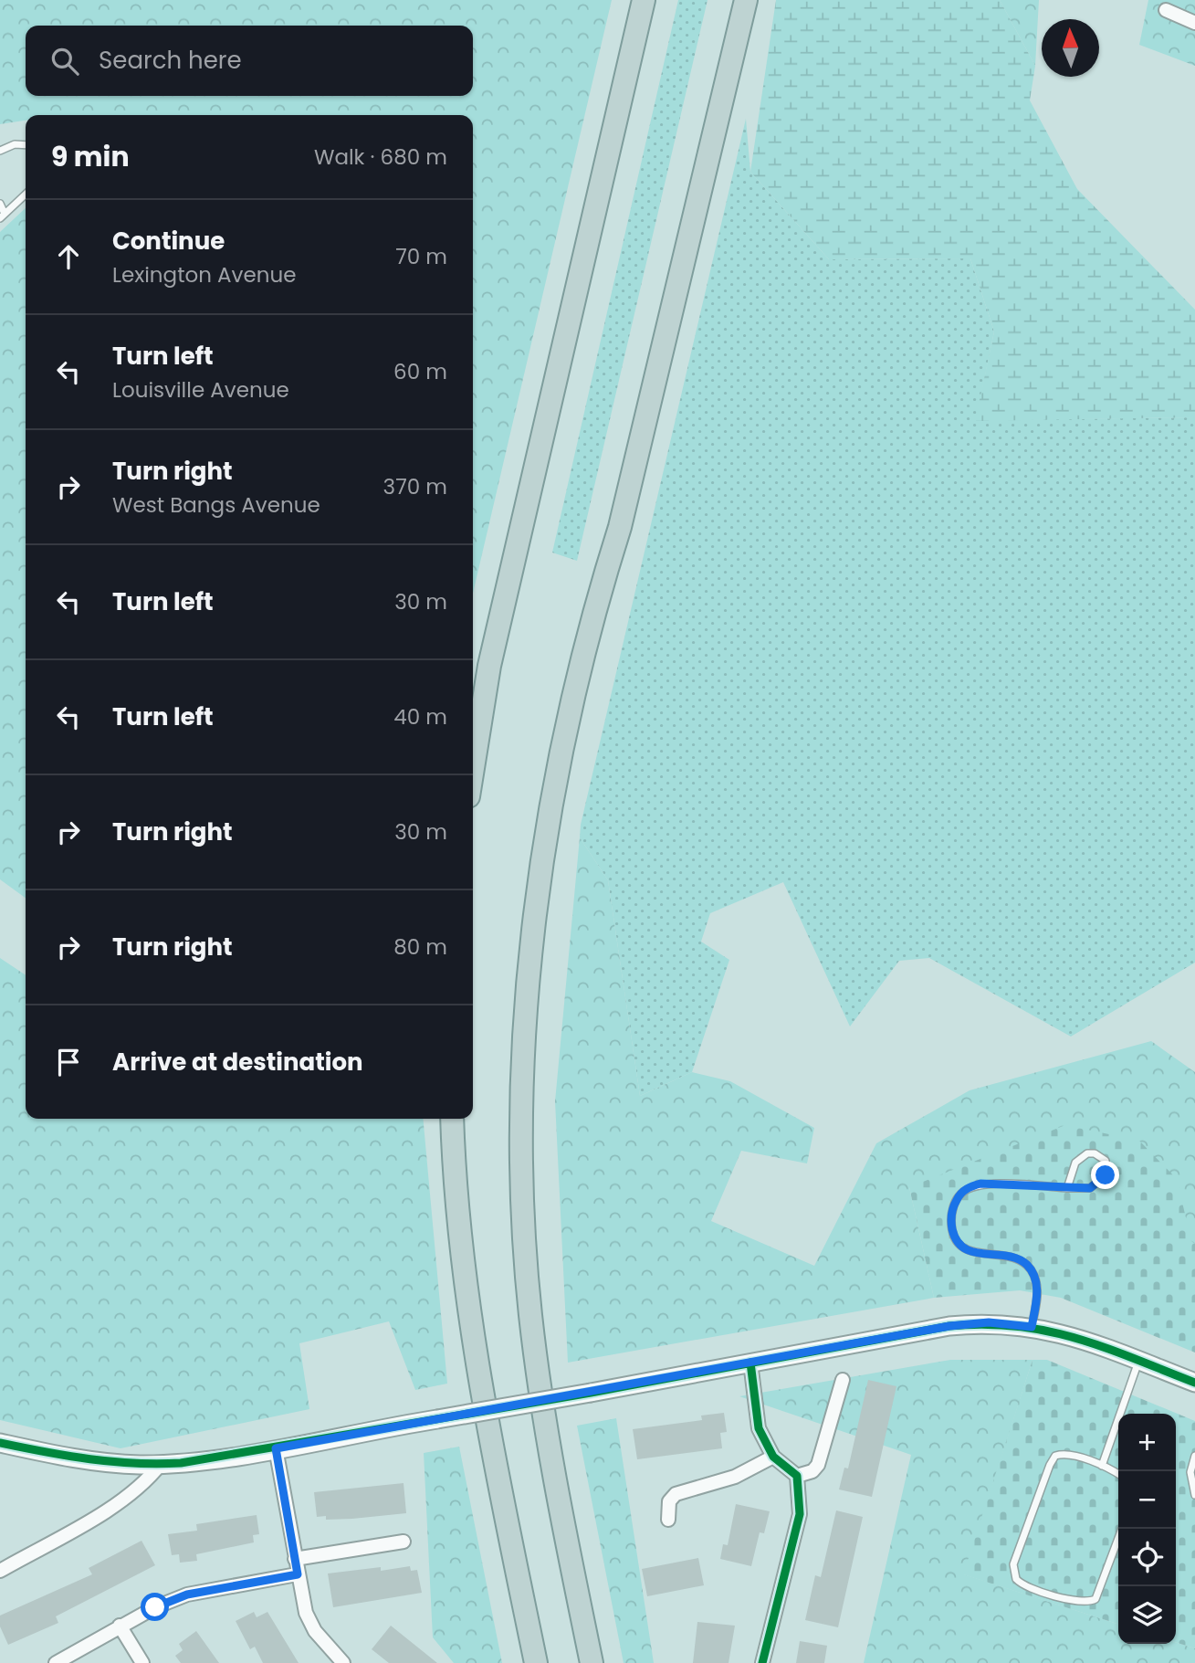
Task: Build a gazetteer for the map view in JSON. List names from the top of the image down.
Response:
{
  "north": "top",
  "page": {
    "search": "Search here",
    "heading": ["9 min", "Walk · 680 m"],
    "list": [
      ["Continue", "Lexington Avenue", "70 m"],
      ["Turn left", "Louisville Avenue", "60 m"],
      ["Turn right", "West Bangs Avenue", "370 m"],
      ["Turn left", "30 m"],
      ["Turn left", "40 m"],
      ["Turn right", "30 m"],
      ["Turn right", "80 m"],
      "Arrive at destination"
    ],
    "map_buttons": ["+", "−"]
  }
}
